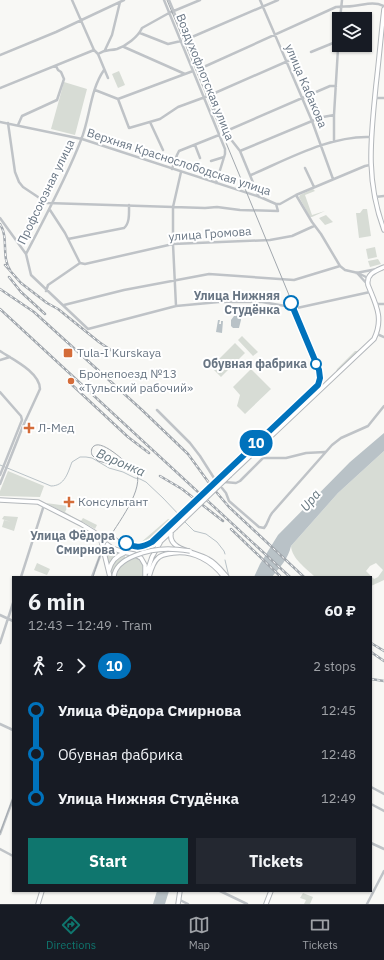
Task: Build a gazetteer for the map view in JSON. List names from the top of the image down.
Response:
{
  "streets": {
    "street": [
      "Воздухофлотская улица",
      "улица Кабакова",
      "Верхняя Краснослободская улица",
      "Профсоюзная улица",
      "улица Громова"
    ]
  },
  "crossings": [
    ["Воздухофлотская улица", "Верхняя Краснослободская улица"],
    ["улица Кабакова", "Верхняя Краснослободская улица"],
    ["Верхняя Краснослободская улица", "Профсоюзная улица"]
  ],
  "water": ["Воронка", "Upa"],
  "places": {
    "other": [
      "Улица Нижняя Студёнка",
      "Обувная фабрика",
      "Бронепоезд №13 «Тульский рабочий»",
      "Улица Фёдора Смирнова"
    ],
    "transit": ["Tula-I Kurskaya"],
    "health": ["Л-Мед", "Консультант"]
  },
  "lines": ["tram line 10"],
  "page": {
    "on_map": "10",
    "heading": ["6 min", "12:43 – 12:49 · Tram", "60 ₽"],
    "legs": ["2", "10", "2 stops"],
    "list": [
      {
        "name": "Улица Фёдора Смирнова",
        "value": "12:45"
      },
      {
        "name": "Обувная фабрика",
        "value": "12:48"
      },
      {
        "name": "Улица Нижняя Студёнка",
        "value": "12:49"
      }
    ],
    "buttons": ["Start", "Tickets"],
    "tabs": ["Directions", "Map", "Tickets"]
  }
}
